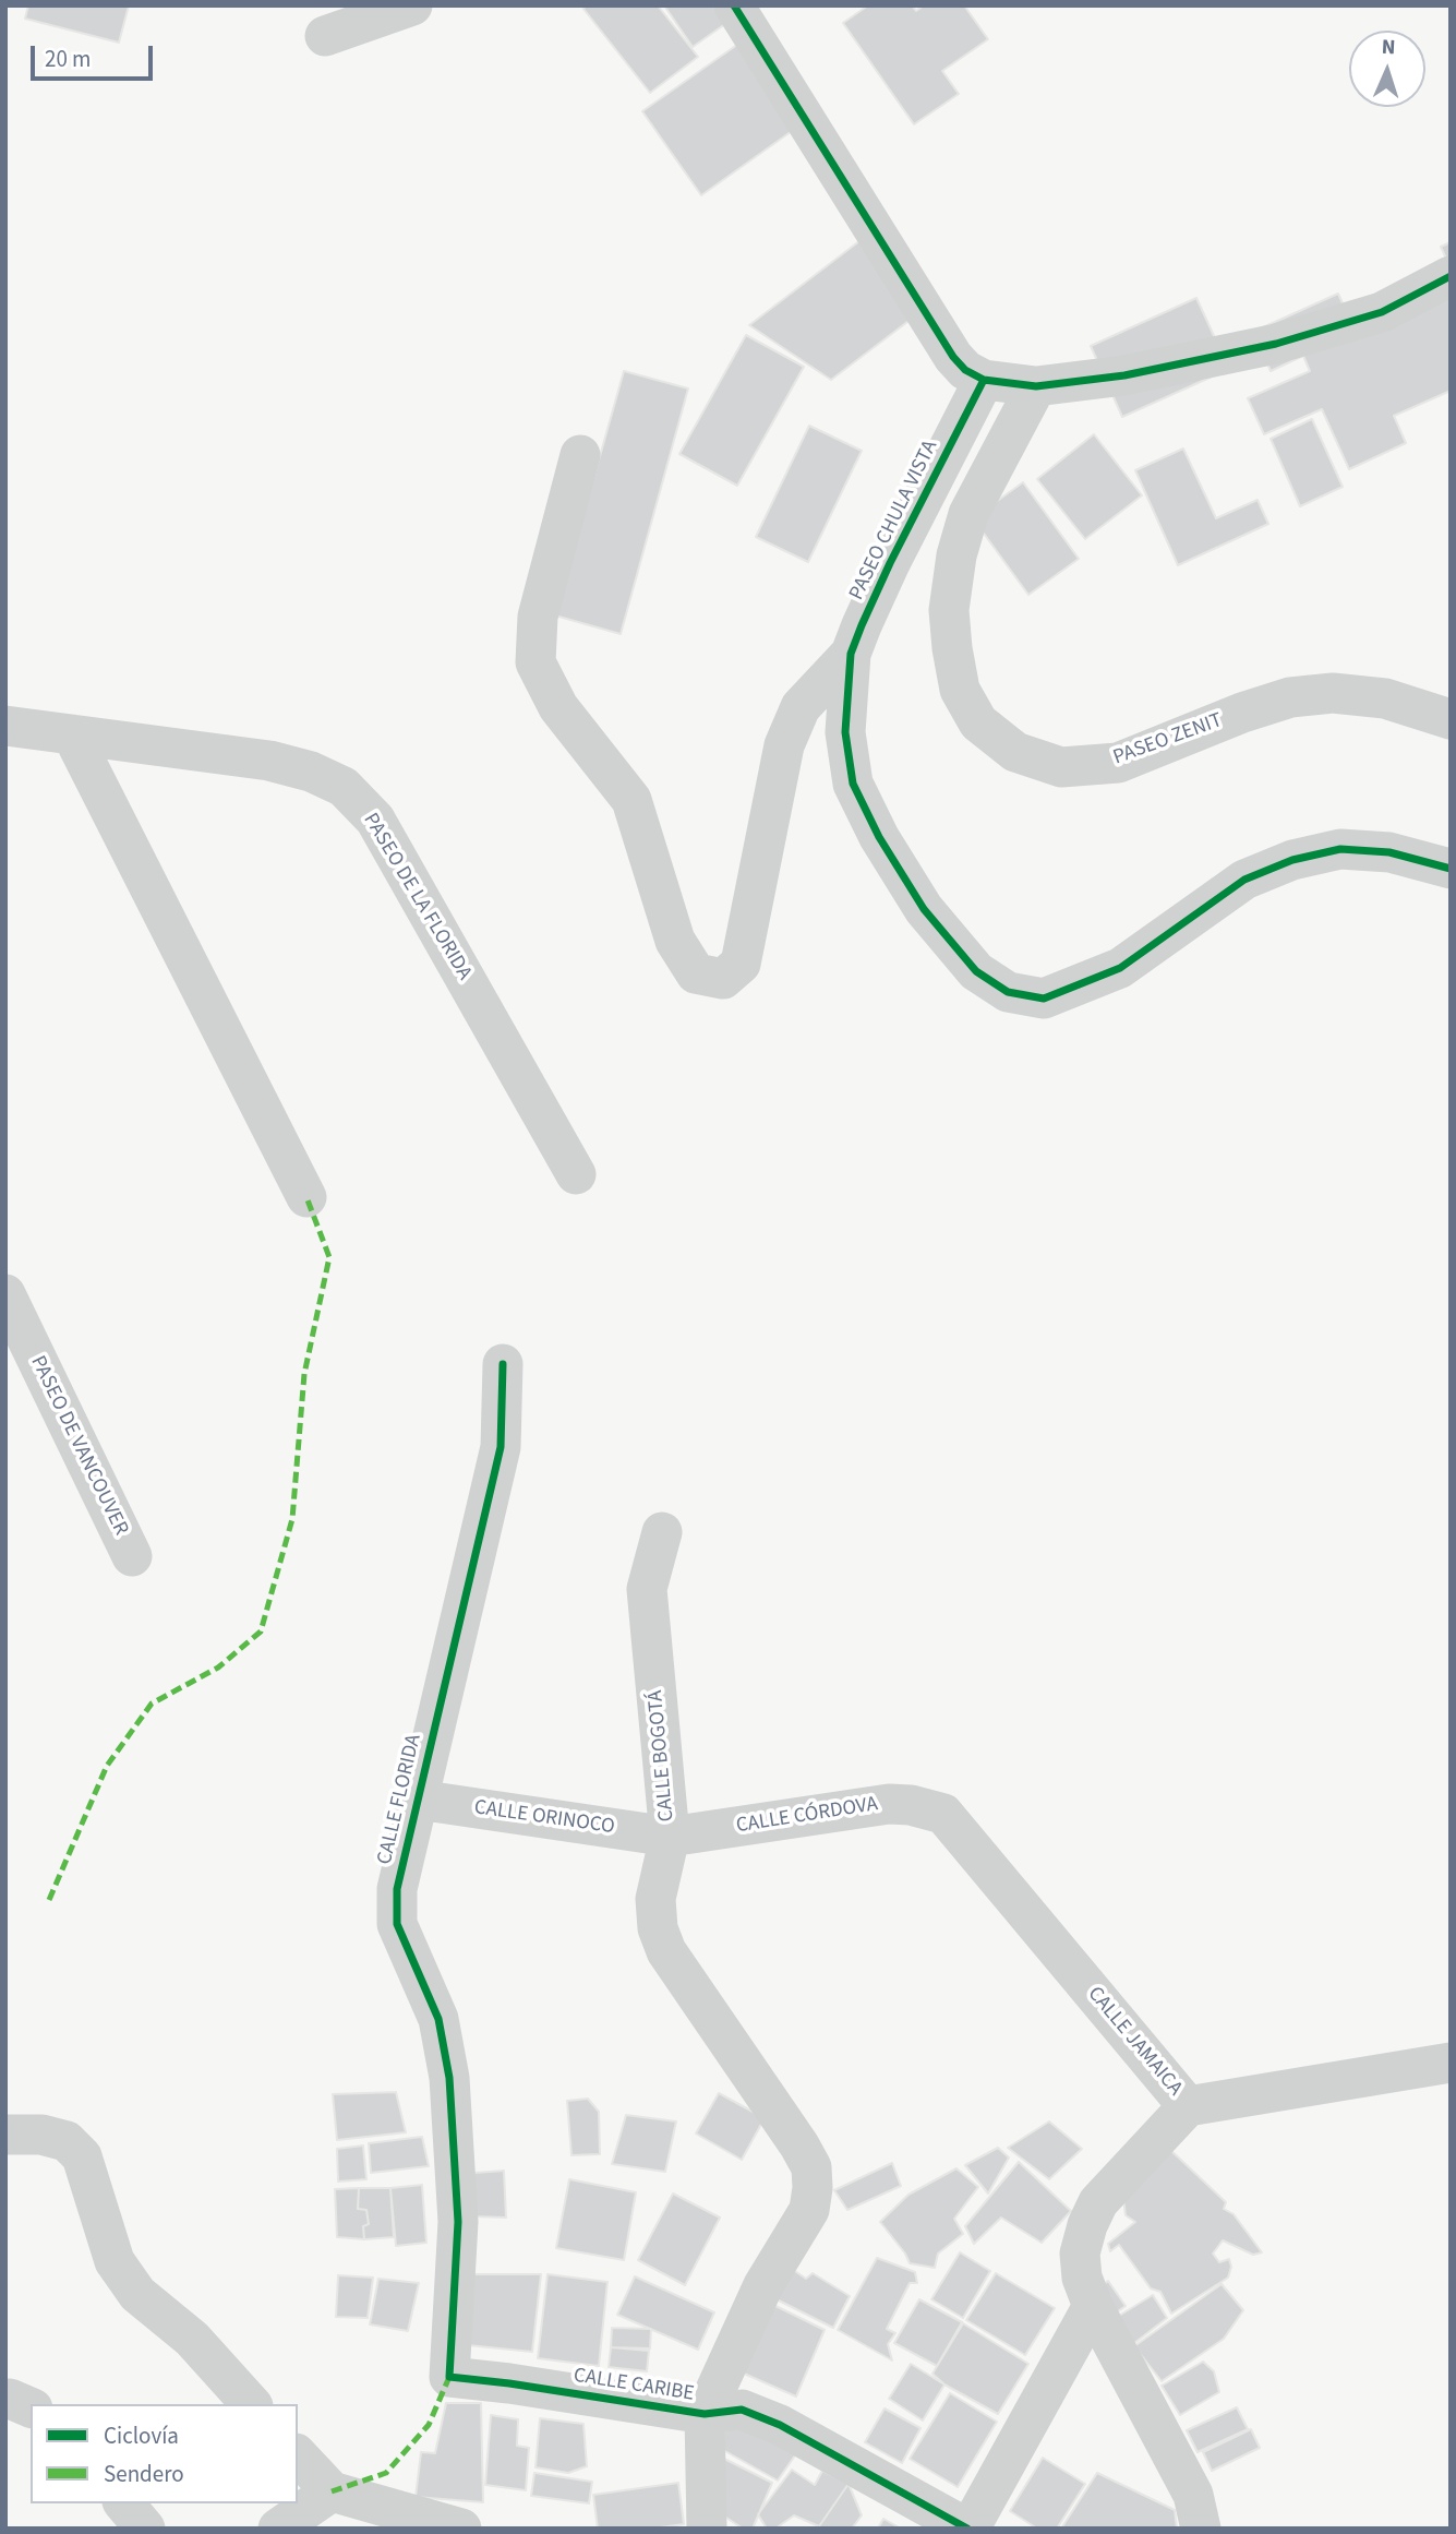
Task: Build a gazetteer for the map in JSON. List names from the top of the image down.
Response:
{
  "streets": {
    "street": [
      "PASEO CHULA VISTA",
      "PASEO ZENIT",
      "PASEO DE LA FLORIDA",
      "PASEO DE VANCOUVER",
      "CALLE BOGOTÁ",
      "CALLE FLORIDA",
      "CALLE CÓRDOVA",
      "CALLE ORINOCO",
      "CALLE JAMAICA",
      "CALLE CARIBE"
    ]
  },
  "crossings": [
    ["CALLE BOGOTÁ", "CALLE CÓRDOVA"],
    ["CALLE BOGOTÁ", "CALLE ORINOCO"],
    ["CALLE BOGOTÁ", "CALLE CARIBE"],
    ["CALLE FLORIDA", "CALLE ORINOCO"],
    ["CALLE FLORIDA", "CALLE CARIBE"],
    ["CALLE CÓRDOVA", "CALLE ORINOCO"],
    ["CALLE CÓRDOVA", "CALLE JAMAICA"]
  ],
  "legend": ["Ciclovía", "Sendero"],
  "scale_bar": "20 m",
  "north": "top"
}
